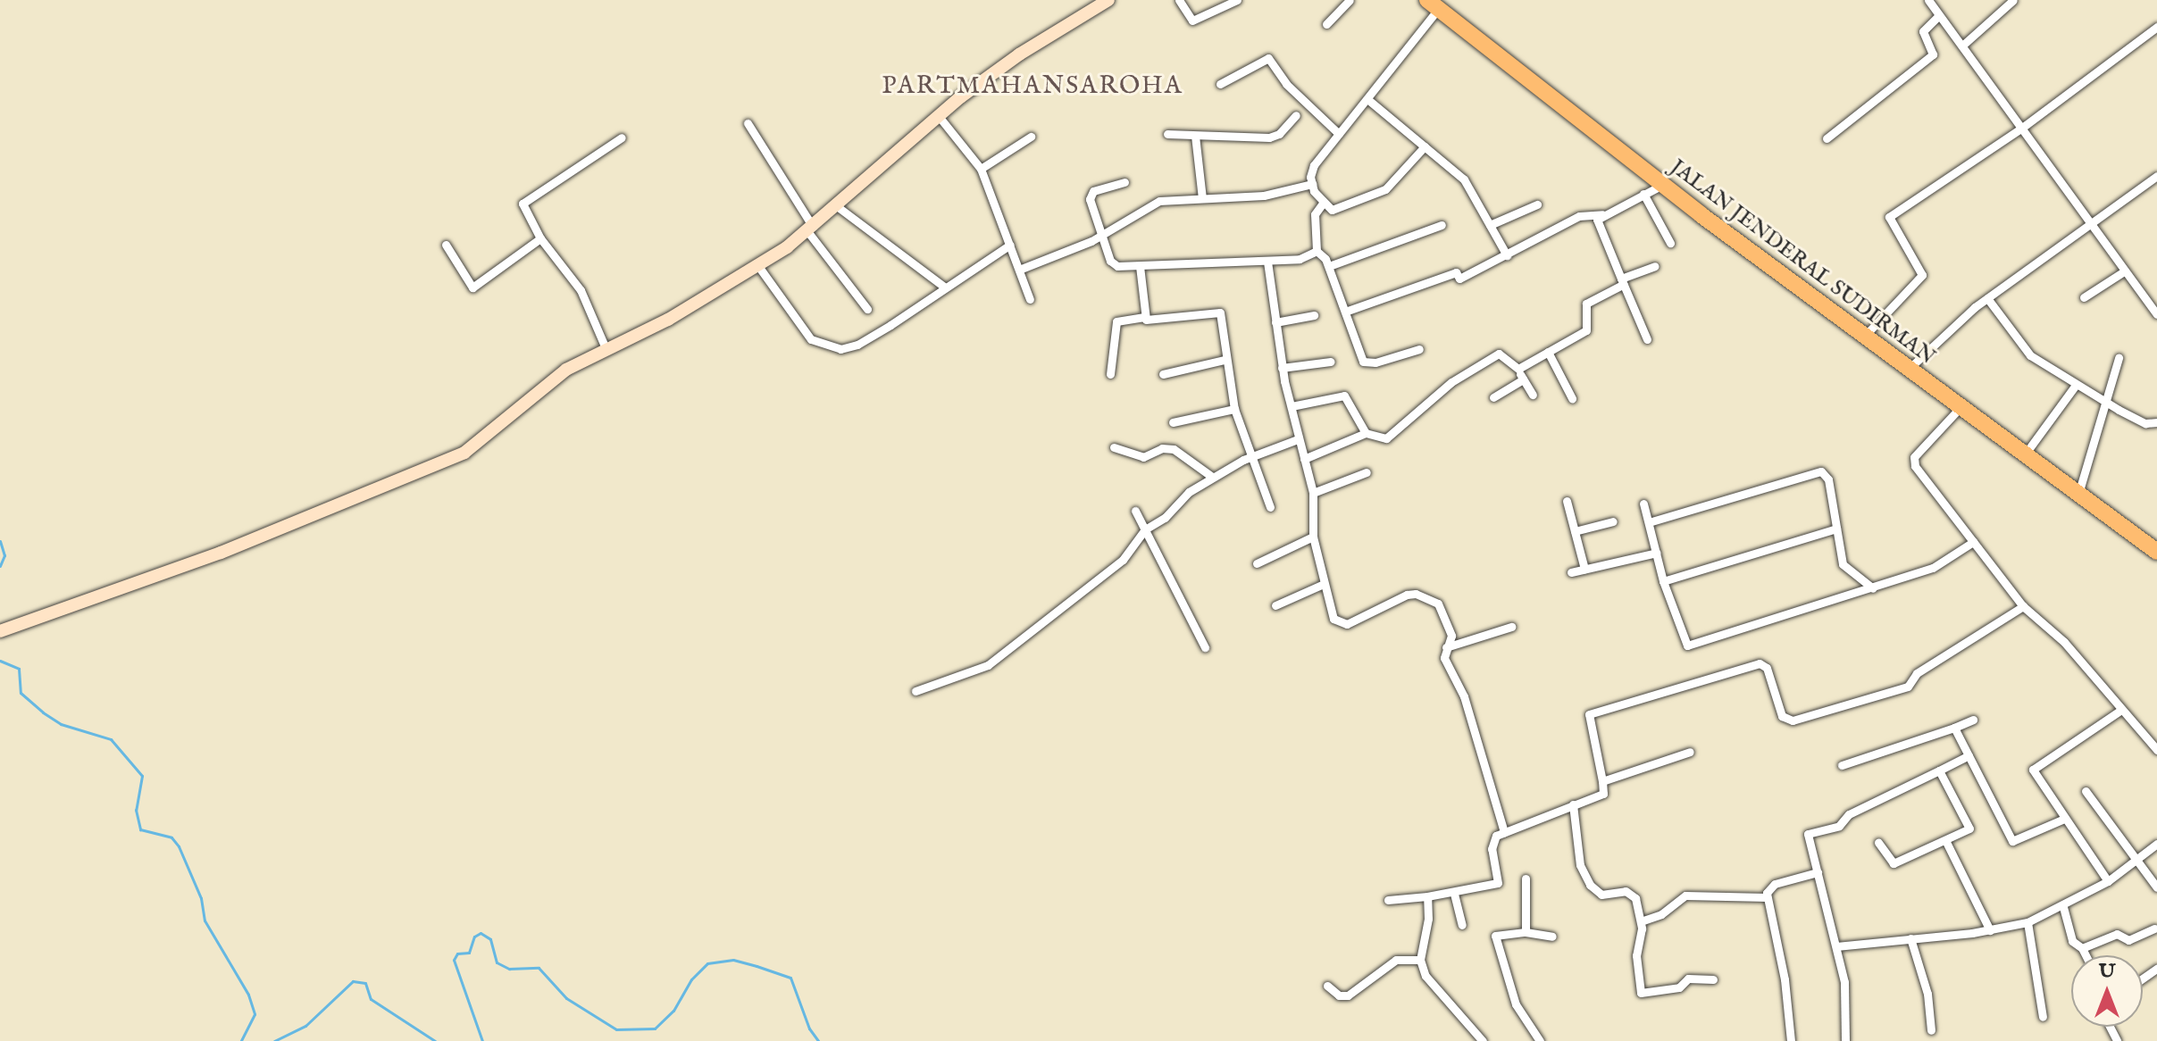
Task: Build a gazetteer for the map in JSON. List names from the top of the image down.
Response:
{
  "streets": {
    "highway": ["JALAN JENDERAL SUDIRMAN"]
  },
  "districts": ["PARTMAHANSAROHA"],
  "north": "top"
}
